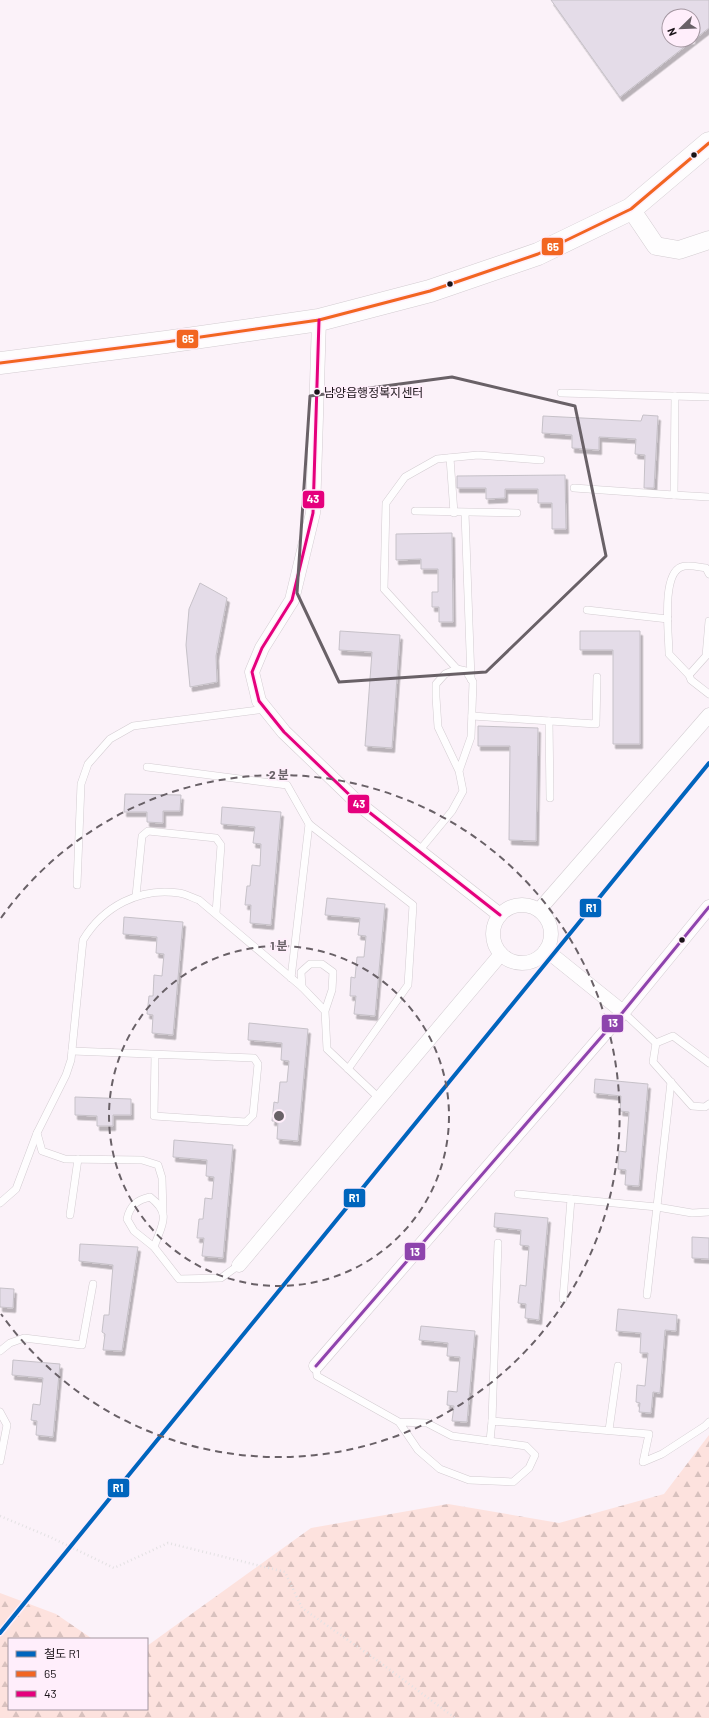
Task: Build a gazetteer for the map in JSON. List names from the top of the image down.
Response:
{
  "places": ["남양읍행정복지센터"],
  "lines": [
    "transit line 65",
    "transit line 43",
    "rail line R1",
    "transit line 13"
  ],
  "legend": ["철도 R1", "65", "43"],
  "north": "bottom left",
  "rings": ["2 분", "1 분"]
}
